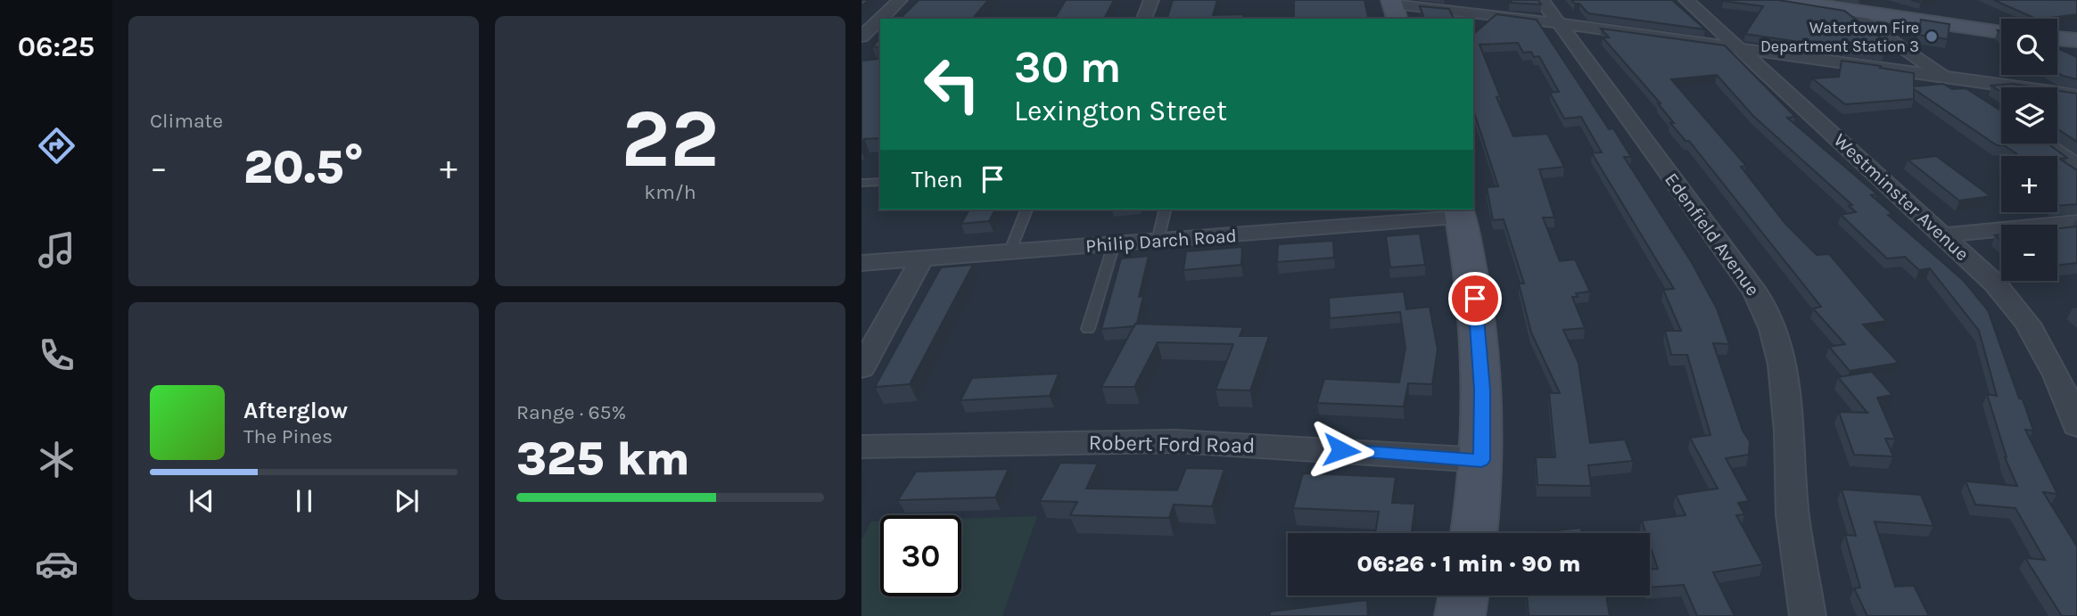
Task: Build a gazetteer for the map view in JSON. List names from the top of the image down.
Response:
{
  "streets": {
    "street": [
      "Westminster Avenue",
      "Edenfield Avenue",
      "Philip Darch Road",
      "Robert Ford Road"
    ]
  },
  "places": ["Watertown Fire Department Station 3"],
  "page": {
    "tabs": "06:25",
    "tile": [
      "Climate",
      ["22", "km/h"],
      ["Range · 65%", "325 km"]
    ],
    "map_buttons": ["+", "−"],
    "turn": ["30 m", "Lexington Street"],
    "heat": ["−", "20.5°", "+"],
    "then": "Then",
    "song": ["Afterglow", "The Pines"],
    "limit": "30",
    "trip": "06:26 · 1 min · 90 m"
  }
}
